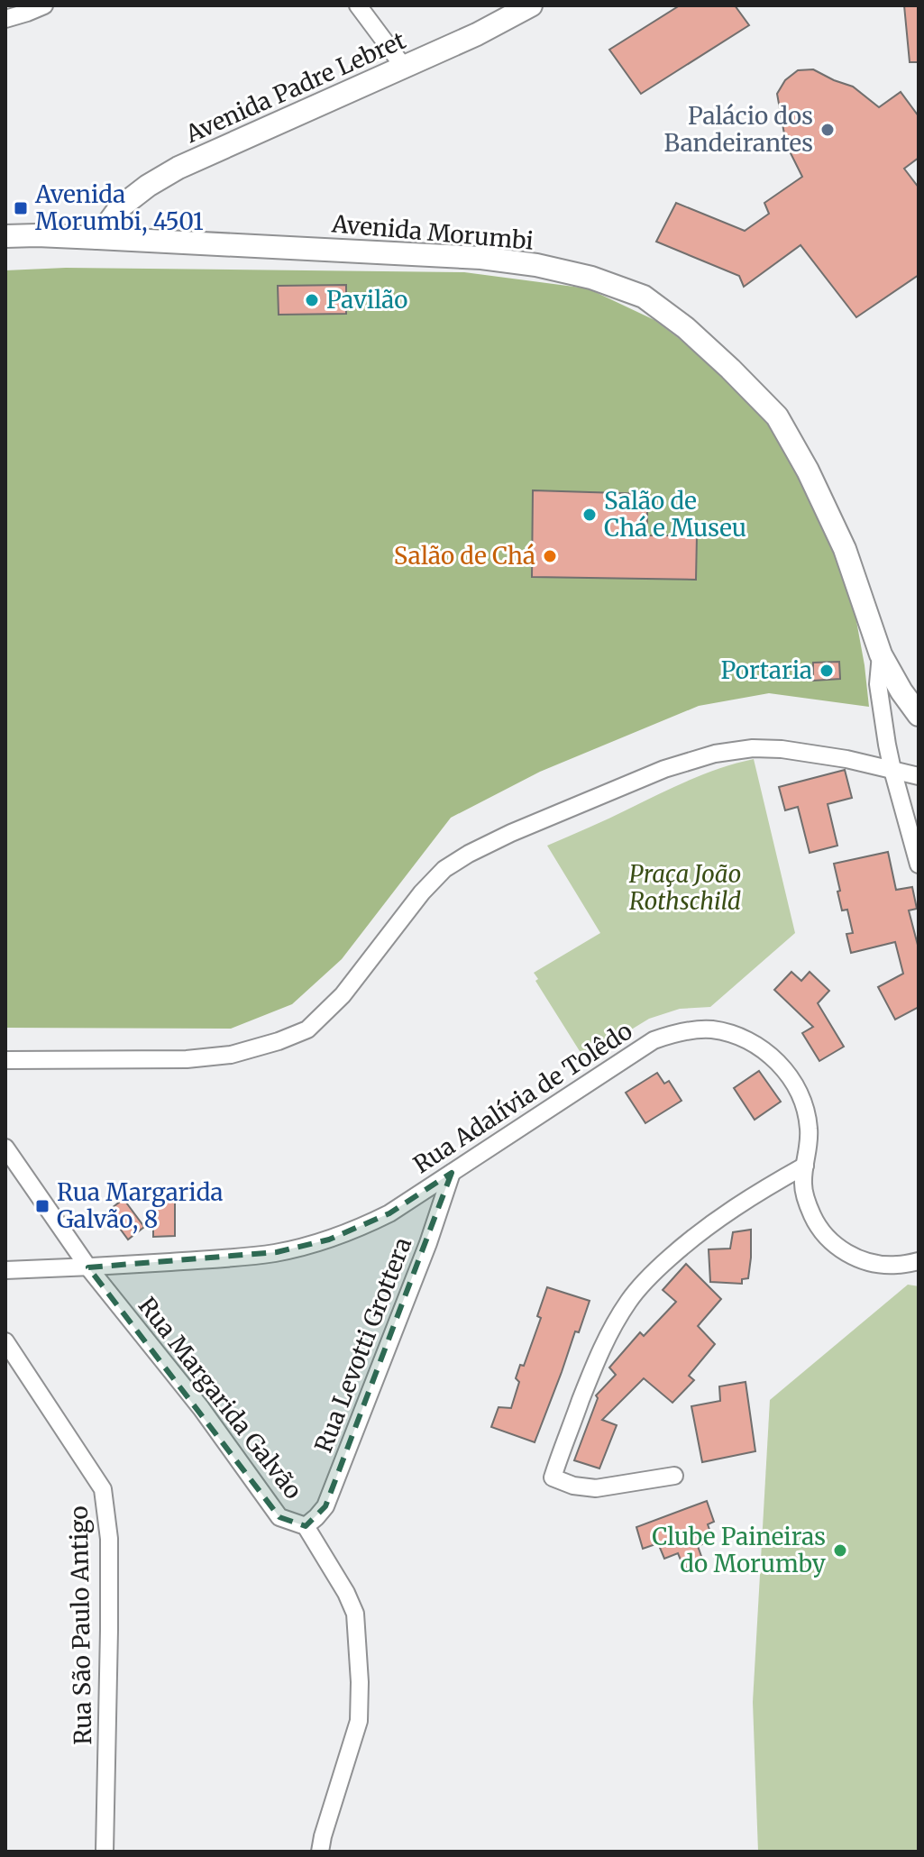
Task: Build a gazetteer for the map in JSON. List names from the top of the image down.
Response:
{
  "streets": {
    "main road": ["Avenida Padre Lebret", "Avenida Morumbi"],
    "street": [
      "Rua Adalívia de Tolêdo",
      "Rua Levotti Grottera",
      "Rua Margarida Galvão",
      "Rua São Paulo Antigo"
    ]
  },
  "crossings": [
    ["Avenida Padre Lebret", "Avenida Morumbi"],
    ["Rua Adalívia de Tolêdo", "Rua Levotti Grottera"],
    ["Rua Adalívia de Tolêdo", "Rua Margarida Galvão"],
    ["Rua Levotti Grottera", "Rua Margarida Galvão"]
  ],
  "parks": ["Praça João Rothschild"],
  "places": {
    "other": [
      "Palácio dos Bandeirantes",
      "Pavilão",
      "Salão de Chá e Museu",
      "Salão de Chá",
      "Portaria",
      "Clube Paineiras do Morumby"
    ],
    "transit": ["Avenida Morumbi, 4501", "Rua Margarida Galvão, 8"]
  }
}
